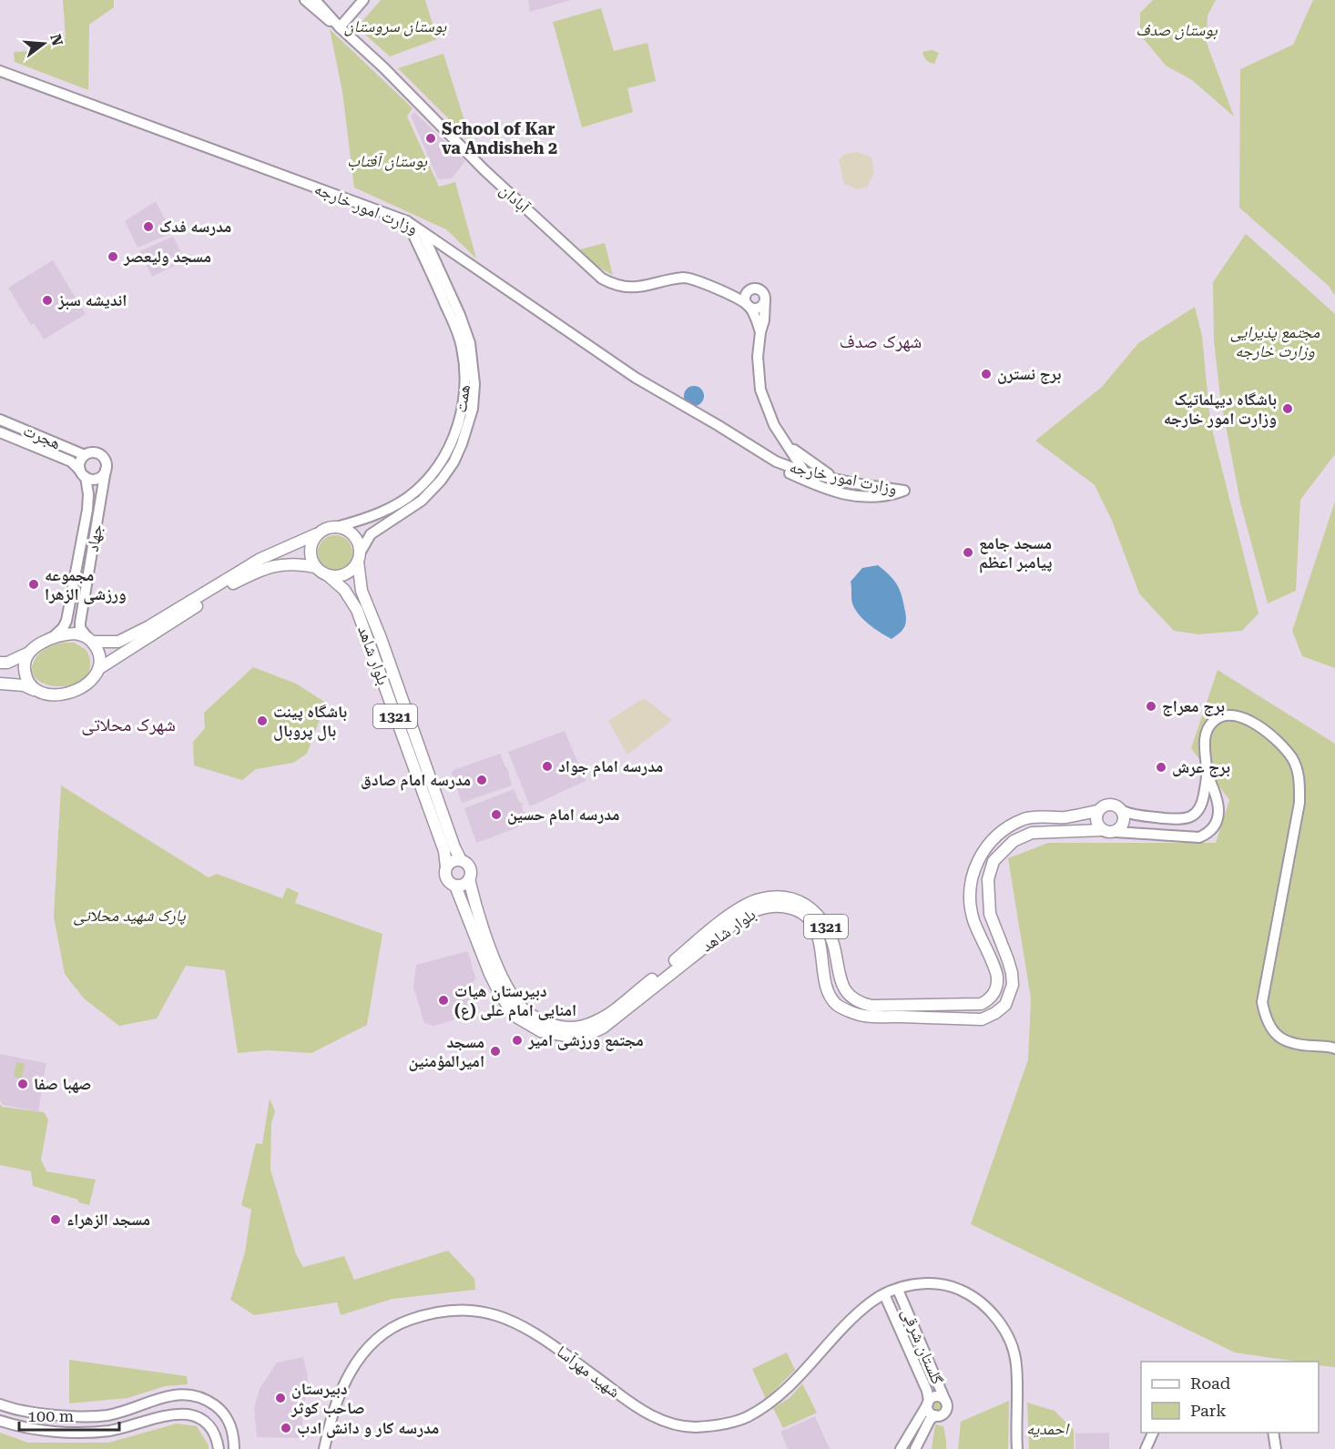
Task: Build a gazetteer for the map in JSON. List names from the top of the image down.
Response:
{
  "streets": {
    "main road": [
      "آبادان",
      "وزارت امور خارجه",
      "همت",
      "هجرت",
      "جهاد",
      "بلوار شاهد",
      "1321",
      "گلستان شرقی",
      "شهید مهرآسا"
    ]
  },
  "crossings": [
    ["وزارت امور خارجه", "همت"],
    ["همت", "بلوار شاهد"],
    ["هجرت", "جهاد"],
    ["گلستان شرقی", "شهید مهرآسا"]
  ],
  "districts": ["شهرک صدف", "شهرک محلاتی"],
  "parks": [
    "بوستان سروستان",
    "بوستان صدف",
    "بوستان آفتاب",
    "مجتمع پذیرایی وزارت خارجه",
    "پارک شهید محلاتی",
    "احمدیه"
  ],
  "places": [
    "School of Kar va Andisheh 2",
    "مدرسه فدک",
    "مسجد ولیعصر",
    "اندیشه سبز",
    "برج نسترن",
    "باشگاه دیپلماتیک وزارت امور خارجه",
    "مسجد جامع پیامبر اعظم",
    "مجموعه ورزشی الزهرا",
    "برج معراج",
    "باشگاه پینت بال پروبال",
    "مدرسه امام جواد",
    "برج عرش",
    "مدرسه امام صادق",
    "مدرسه امام حسین",
    "دبیرستان هیات امنایی امام علی (ع)",
    "مجتمع ورزشی امیر",
    "مسجد امیرالمؤمنین",
    "صهبا صفا",
    "مسجد الزهراء",
    "دبيرستان صاحب كوثر",
    "مدرسه کار و دانش ادب"
  ],
  "legend": ["Road", "Park"],
  "scale_bar": "100 m",
  "north": "right"
}
